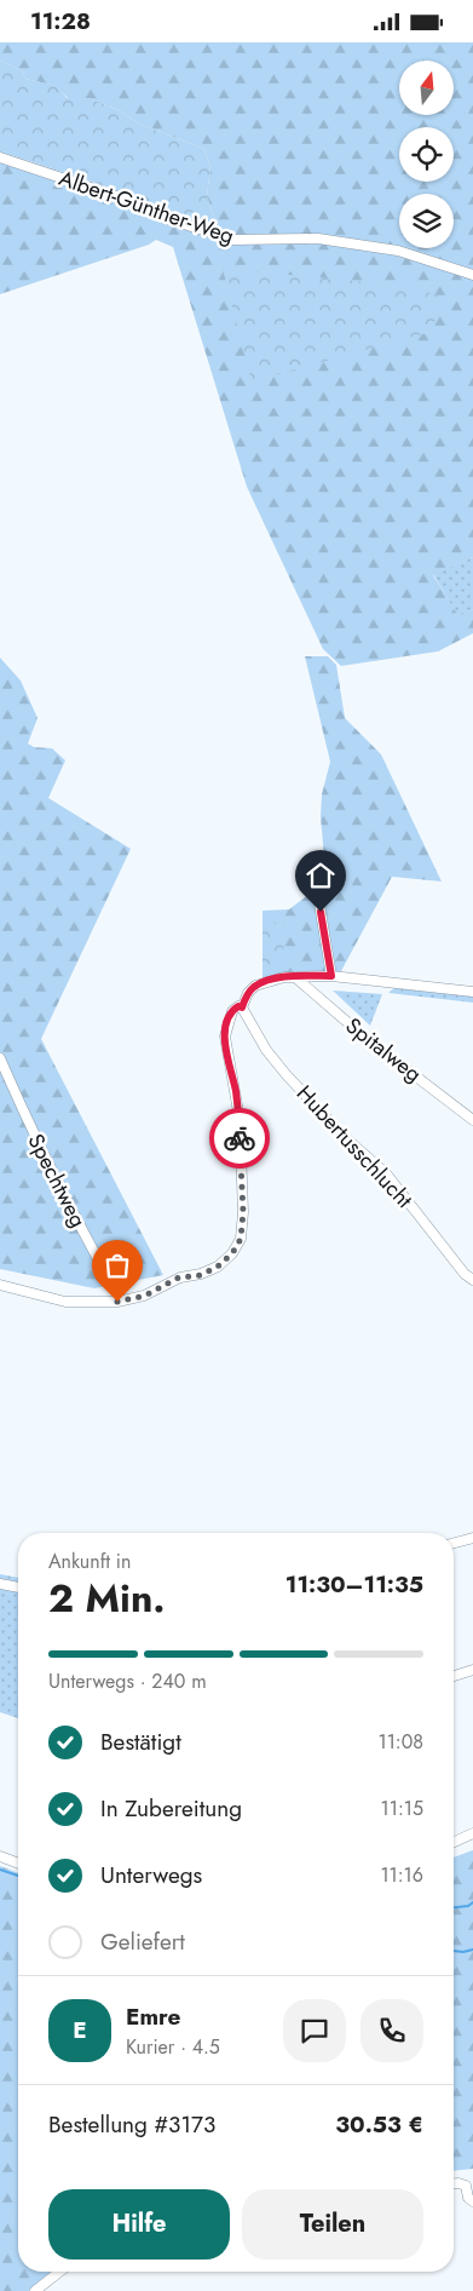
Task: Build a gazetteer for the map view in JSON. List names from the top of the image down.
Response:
{
  "streets": {
    "street": [
      "Albert-Günther-Weg",
      "Spitalweg",
      "Hubertusschlucht",
      "Spechtweg"
    ]
  },
  "north": "top",
  "page": {
    "status": "11:28",
    "heading": ["2 Min.", "Ankunft in", "11:30–11:35"],
    "panel": [
      "Emre",
      "Kurier · 4.5",
      "Bestellung #3173",
      "30.53 €"
    ],
    "bar": "Unterwegs · 240 m",
    "list": [
      ["Bestätigt", "11:08"],
      ["In Zubereitung", "11:15"],
      ["Unterwegs", "11:16"],
      "Geliefert"
    ],
    "round": "E",
    "buttons": ["Hilfe", "Teilen"]
  }
}
